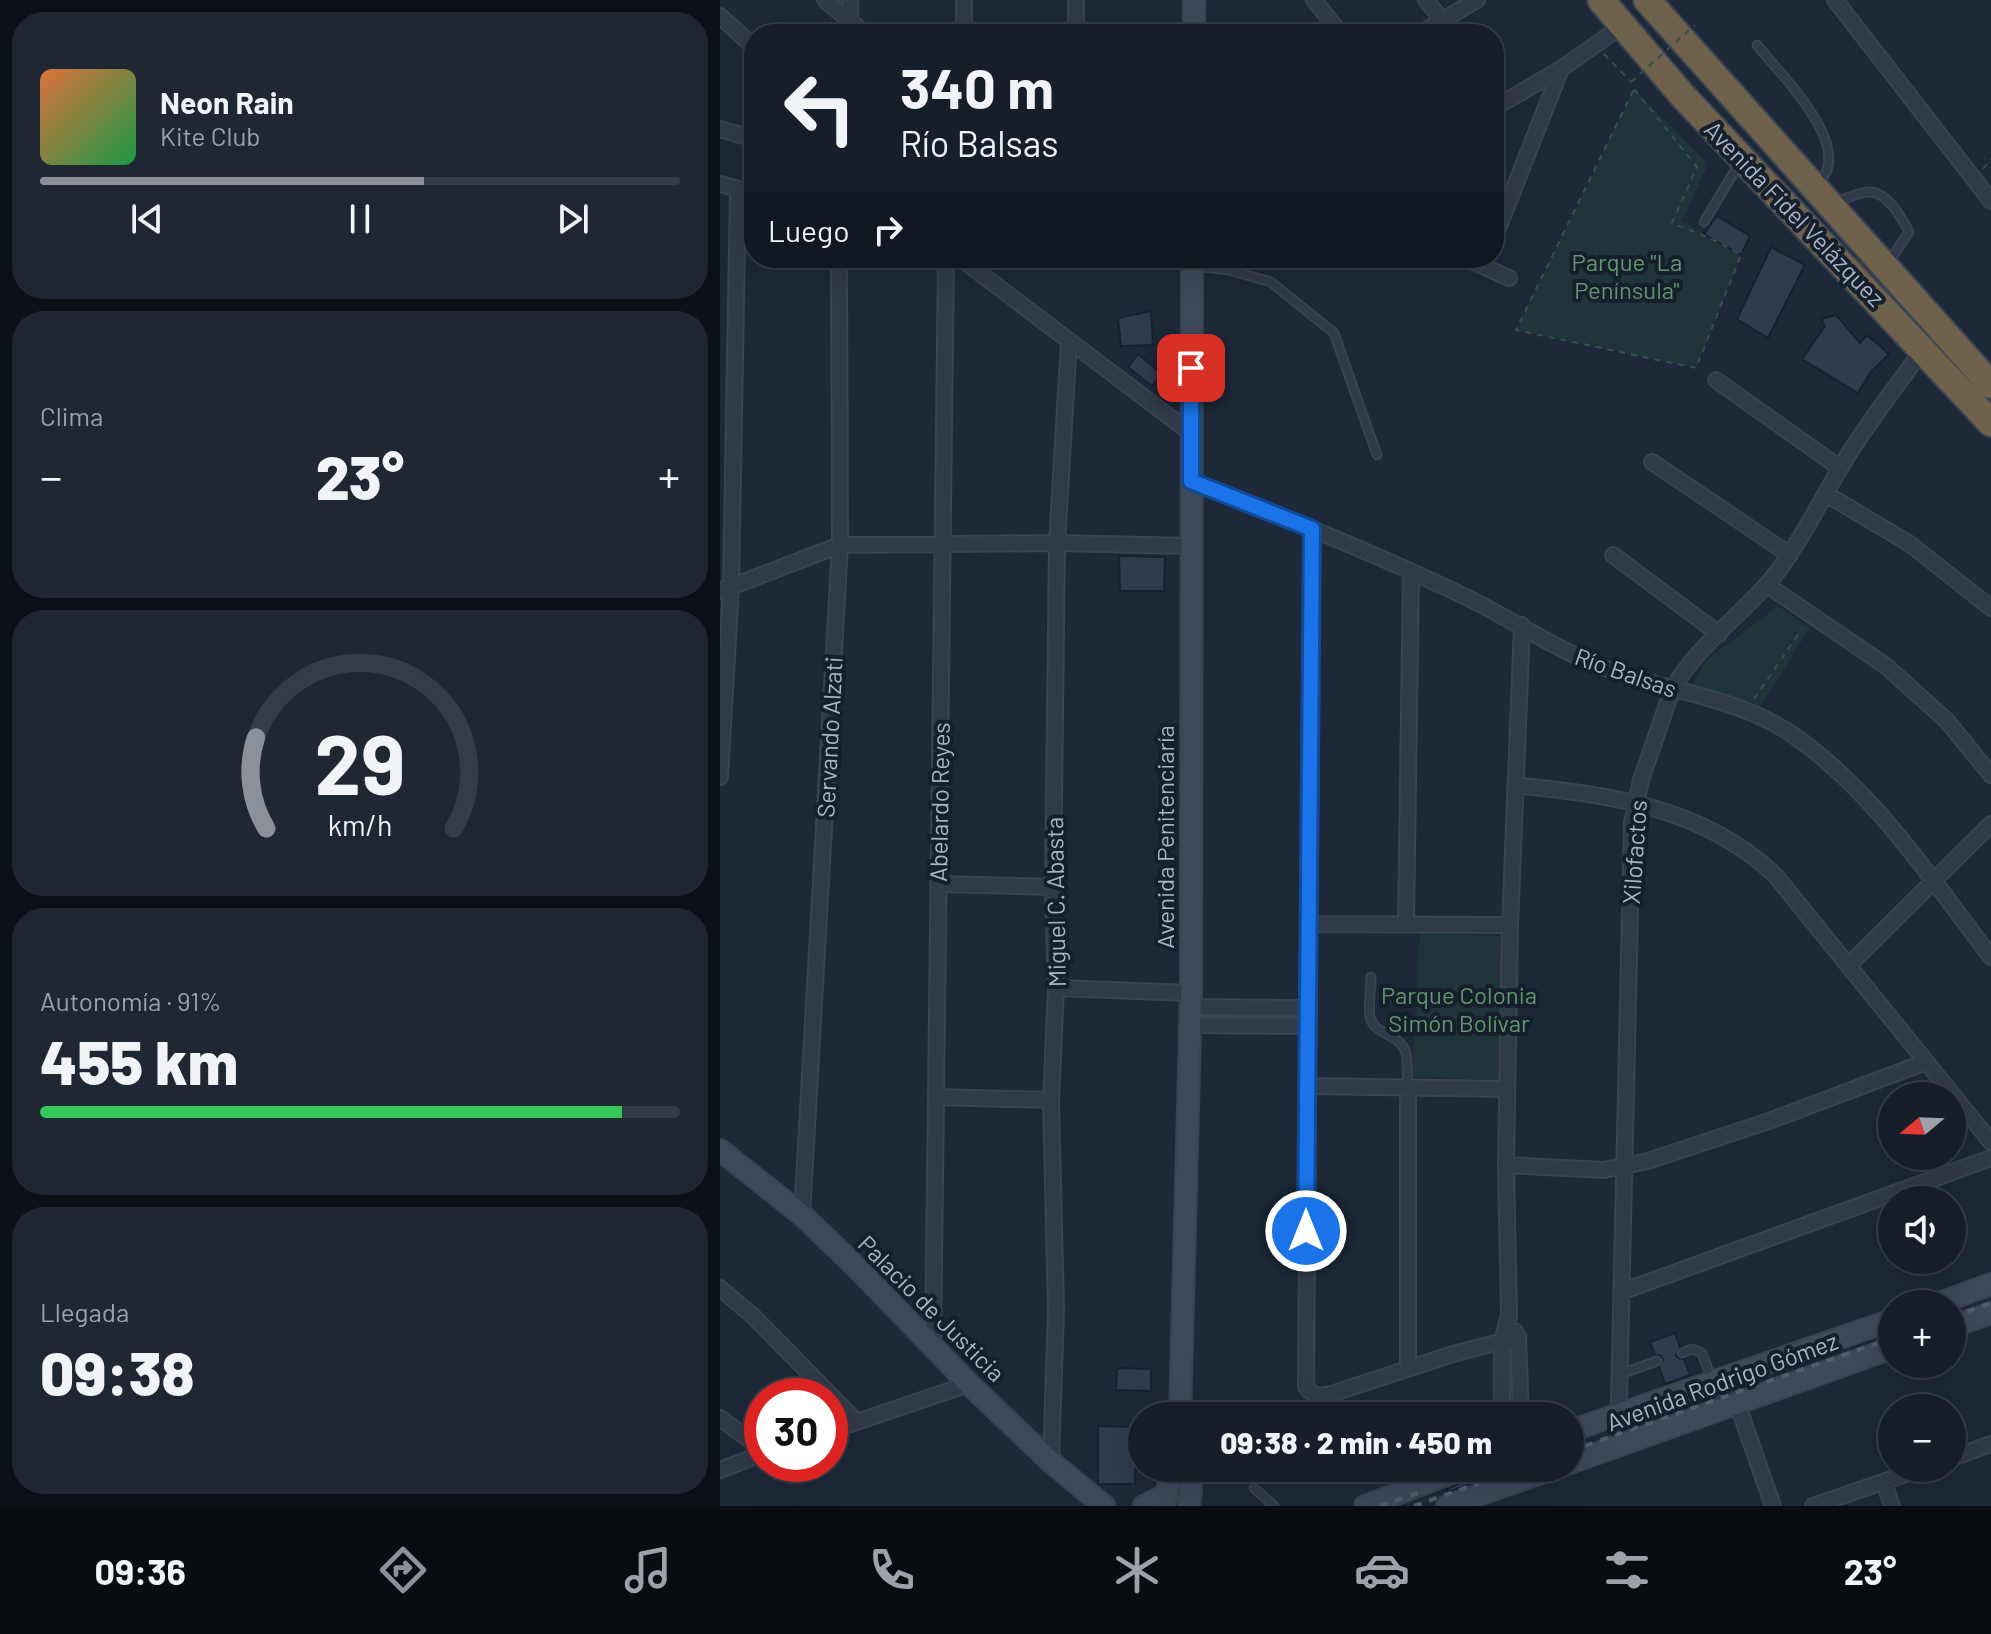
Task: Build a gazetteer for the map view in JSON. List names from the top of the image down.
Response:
{
  "streets": {
    "highway": ["Avenida Fidel Velázquez"],
    "street": [
      "Río Balsas",
      "Servando Alzati",
      "Abelardo Reyes",
      "Avenida Penitenciaría",
      "Xilofactos",
      "Miguel C. Abasta",
      "Palacio de Justicia",
      "Avenida Rodrigo Gómez"
    ]
  },
  "crossings": [
    ["Avenida Fidel Velázquez", "Xilofactos"],
    ["Río Balsas", "Avenida Penitenciaría"],
    ["Río Balsas", "Xilofactos"],
    ["Servando Alzati", "Palacio de Justicia"],
    ["Abelardo Reyes", "Palacio de Justicia"],
    ["Xilofactos", "Avenida Rodrigo Gómez"],
    ["Miguel C. Abasta", "Palacio de Justicia"]
  ],
  "parks": ["Parque \"La Península\"", "Parque Colonia Simón Bolívar"],
  "north": "left",
  "page": {
    "turn": ["340 m", "Río Balsas"],
    "song": ["Neon Rain", "Kite Club"],
    "then": "Luego",
    "tile": [
      "Clima",
      ["Autonomía · 91%", "455 km"],
      ["Llegada", "09:38"]
    ],
    "heat": ["−", "23°", "+"],
    "map_buttons": ["+", "−"],
    "limit": "30",
    "trip": "09:38 · 2 min · 450 m",
    "tabs": ["09:36", "23°"],
    "gauge": ["29", "km/h"]
  }
}
